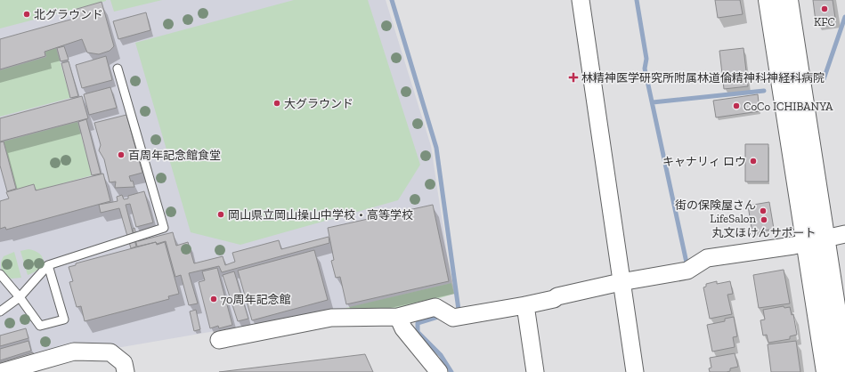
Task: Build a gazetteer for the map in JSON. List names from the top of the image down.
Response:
{
  "places": {
    "other": [
      "KFC",
      "北グラウンド",
      "大グラウンド",
      "CoCo ICHIBANYA",
      "百周年記念館食堂",
      "キャナリィ ロウ",
      "街の保険屋さん LifeSalon",
      "岡山県立岡山操山中学校・高等学校",
      "丸文ほけんサポート",
      "70周年記念館"
    ],
    "health": ["林精神医学研究所附属林道倫精神科神経科病院"]
  }
}
